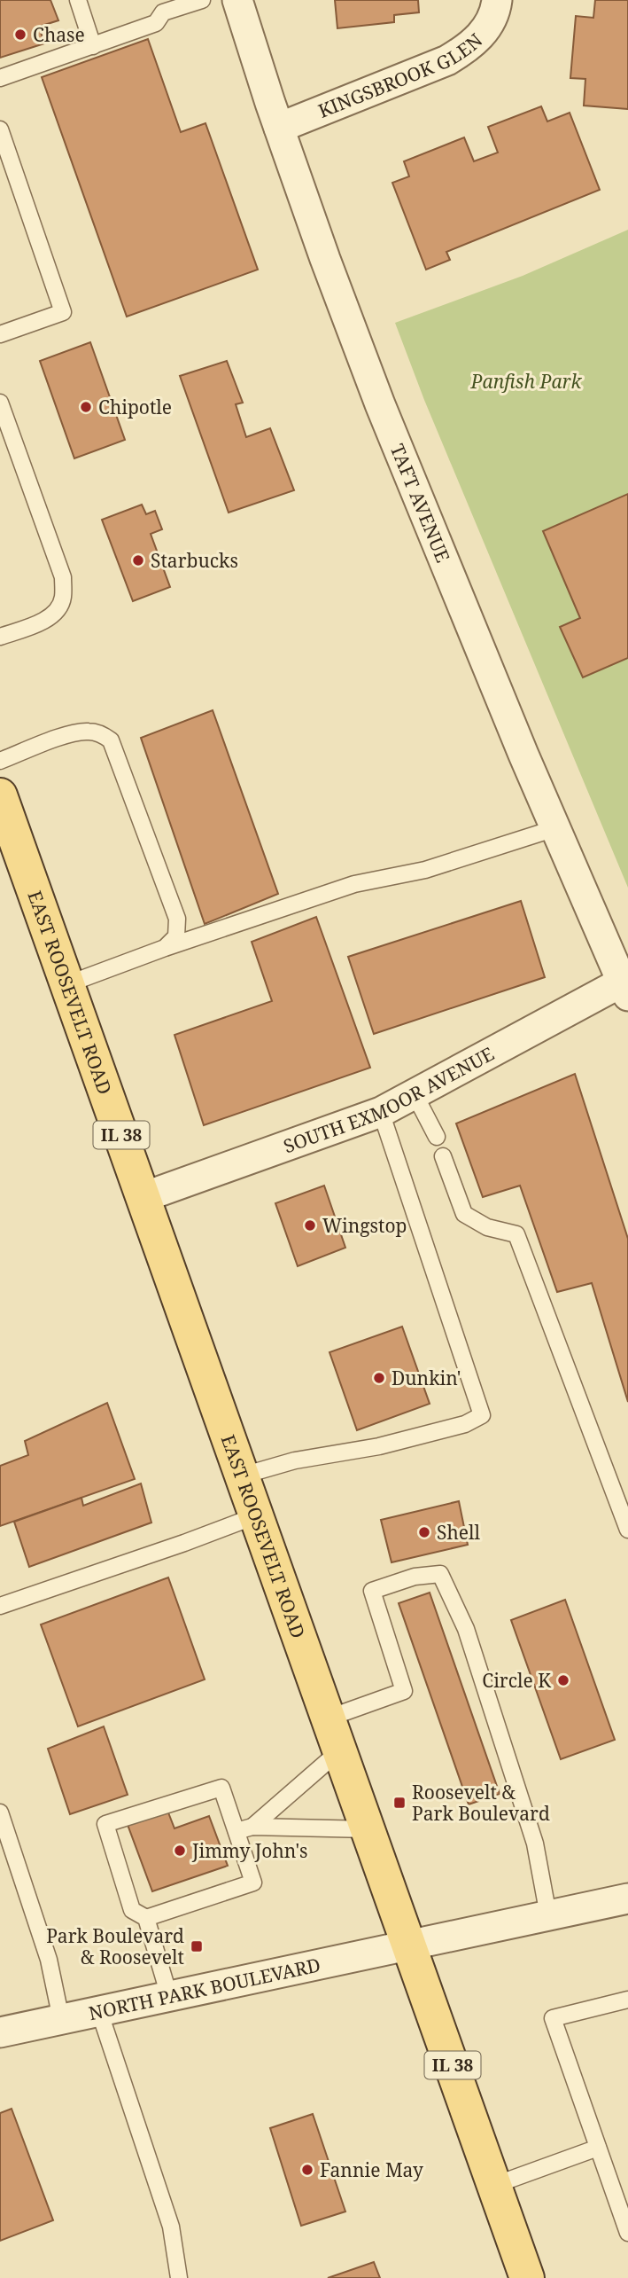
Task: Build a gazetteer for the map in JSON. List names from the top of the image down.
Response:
{
  "streets": {
    "main road": ["EAST ROOSEVELT ROAD", "IL 38"],
    "street": [
      "KINGSBROOK GLEN",
      "TAFT AVENUE",
      "SOUTH EXMOOR AVENUE",
      "NORTH PARK BOULEVARD"
    ]
  },
  "crossings": [
    ["KINGSBROOK GLEN", "TAFT AVENUE"],
    ["TAFT AVENUE", "SOUTH EXMOOR AVENUE"],
    ["EAST ROOSEVELT ROAD", "SOUTH EXMOOR AVENUE"],
    ["EAST ROOSEVELT ROAD", "NORTH PARK BOULEVARD"]
  ],
  "parks": ["Panfish Park"],
  "places": {
    "other": [
      "Chase",
      "Chipotle",
      "Starbucks",
      "Wingstop",
      "Dunkin'",
      "Shell",
      "Circle K",
      "Jimmy John's",
      "Fannie May"
    ],
    "transit": ["Roosevelt & Park Boulevard", "Park Boulevard & Roosevelt"]
  }
}
